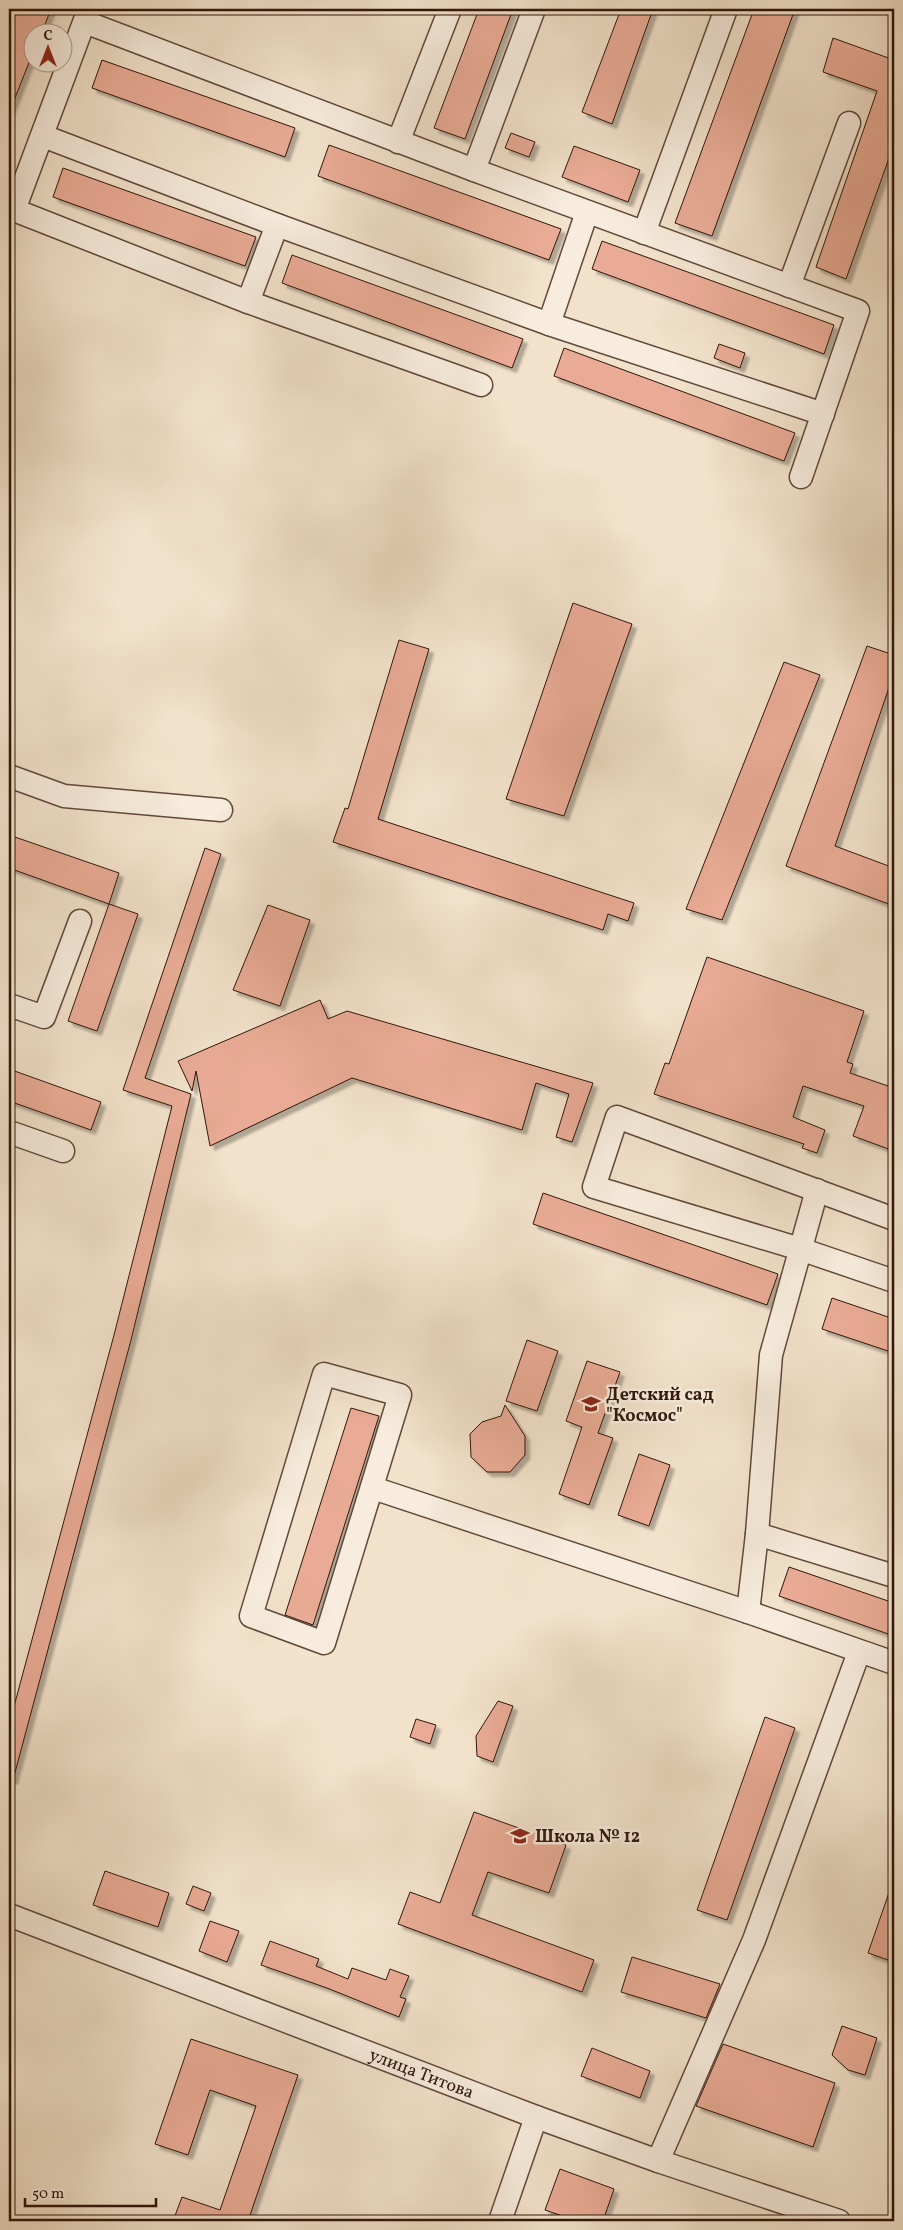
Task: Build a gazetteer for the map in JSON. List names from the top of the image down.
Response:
{
  "streets": {
    "street": ["улица Титова"]
  },
  "places": {
    "school or university": ["Детский сад \"Космос\"", "Школа № 12"]
  },
  "scale_bar": "50 m",
  "north": "top"
}
